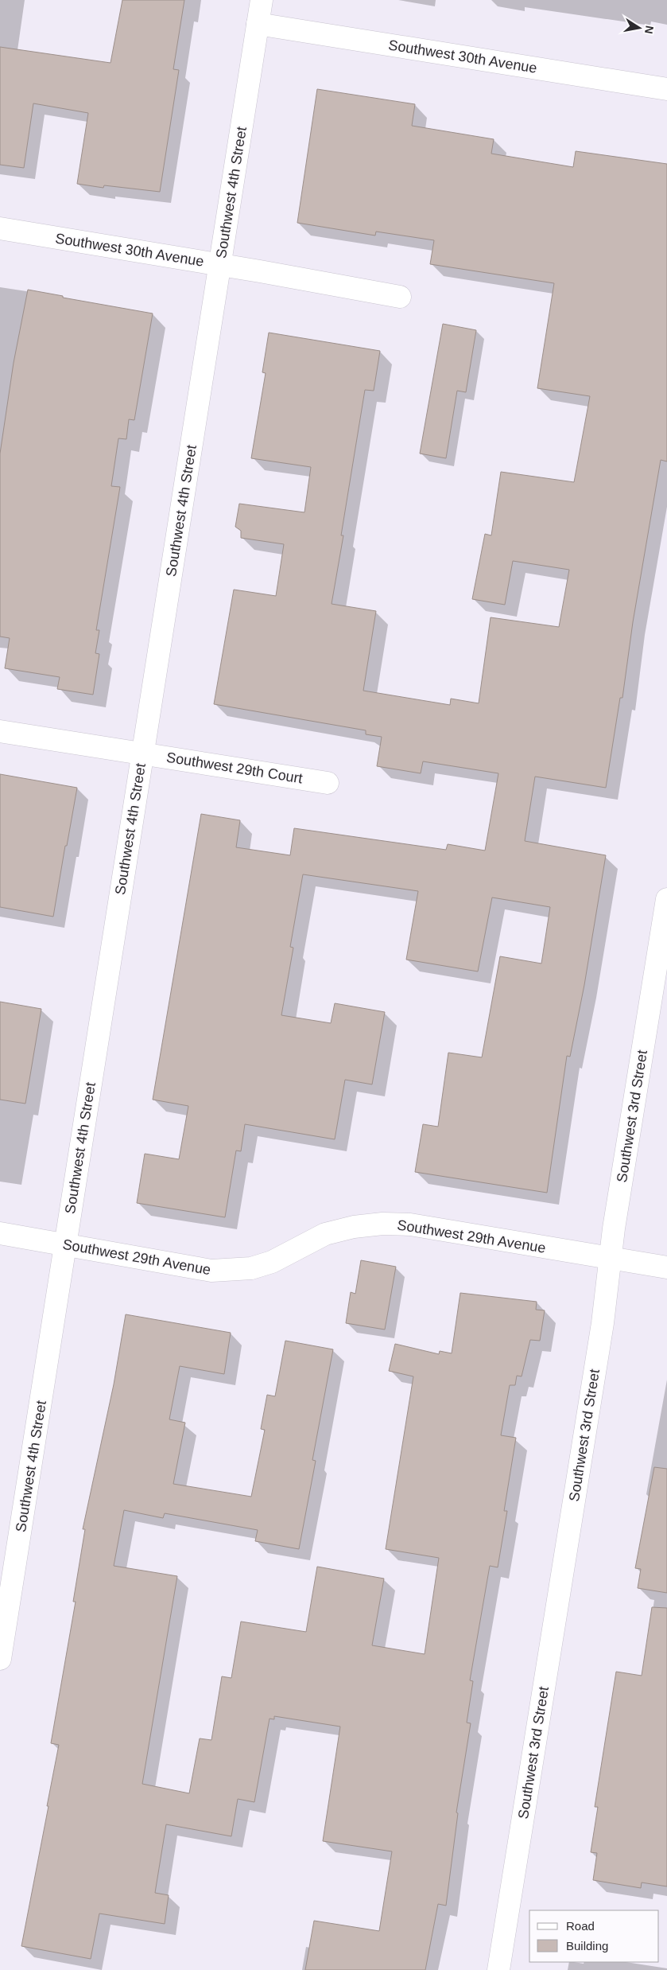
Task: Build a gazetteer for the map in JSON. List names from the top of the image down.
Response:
{
  "streets": {
    "street": [
      "Southwest 30th Avenue",
      "Southwest 4th Street",
      "Southwest 29th Court",
      "Southwest 3rd Street",
      "Southwest 29th Avenue"
    ]
  },
  "crossings": [
    ["Southwest 30th Avenue", "Southwest 4th Street"],
    ["Southwest 4th Street", "Southwest 29th Court"],
    ["Southwest 4th Street", "Southwest 29th Avenue"],
    ["Southwest 3rd Street", "Southwest 29th Avenue"]
  ],
  "legend": ["Road", "Building"],
  "north": "right"
}
